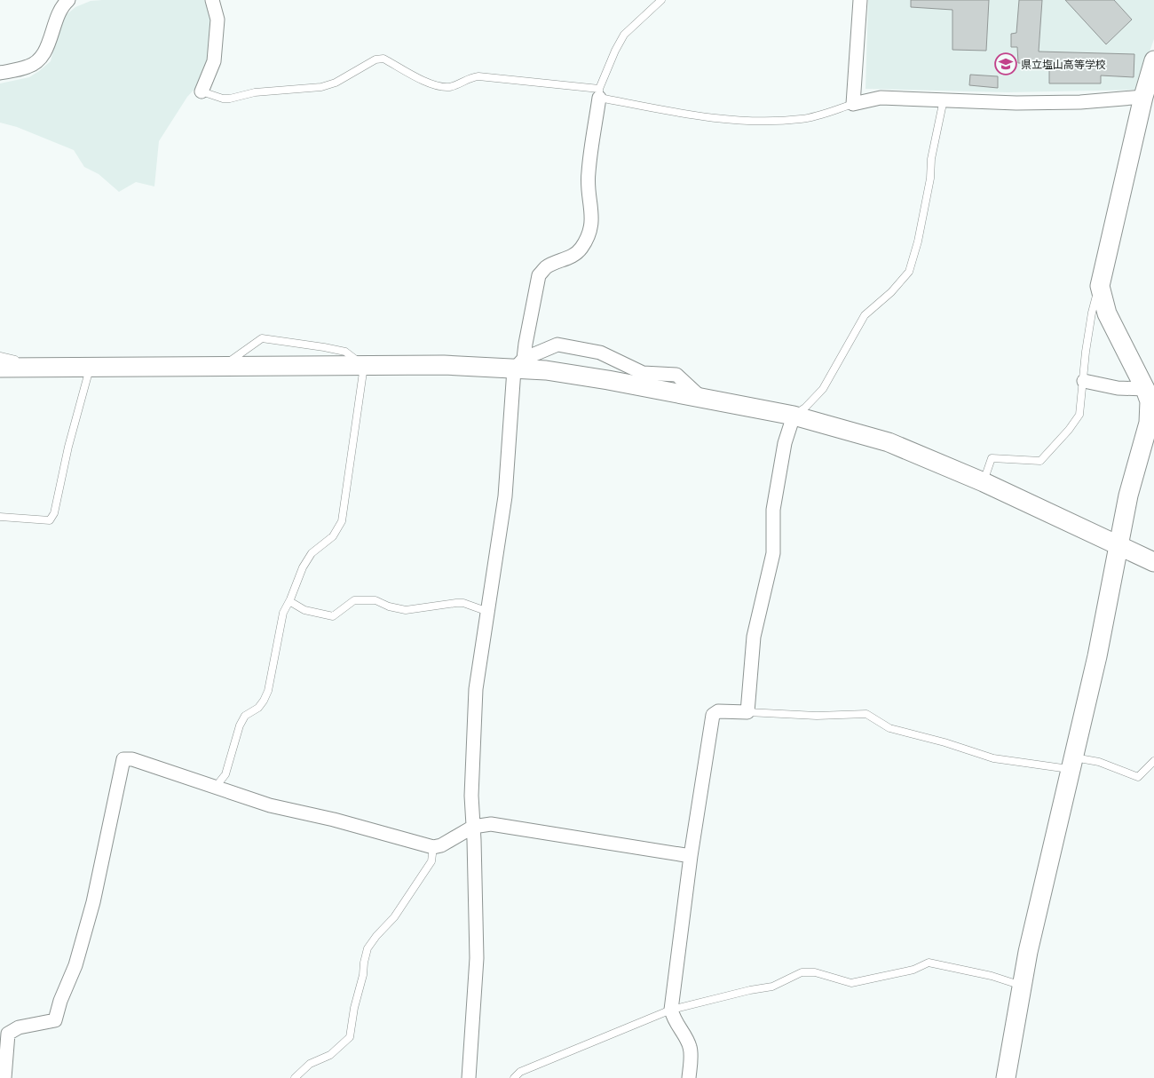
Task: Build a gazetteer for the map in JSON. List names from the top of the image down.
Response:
{
  "places": {
    "school or university": ["県立塩山高等学校"]
  }
}
